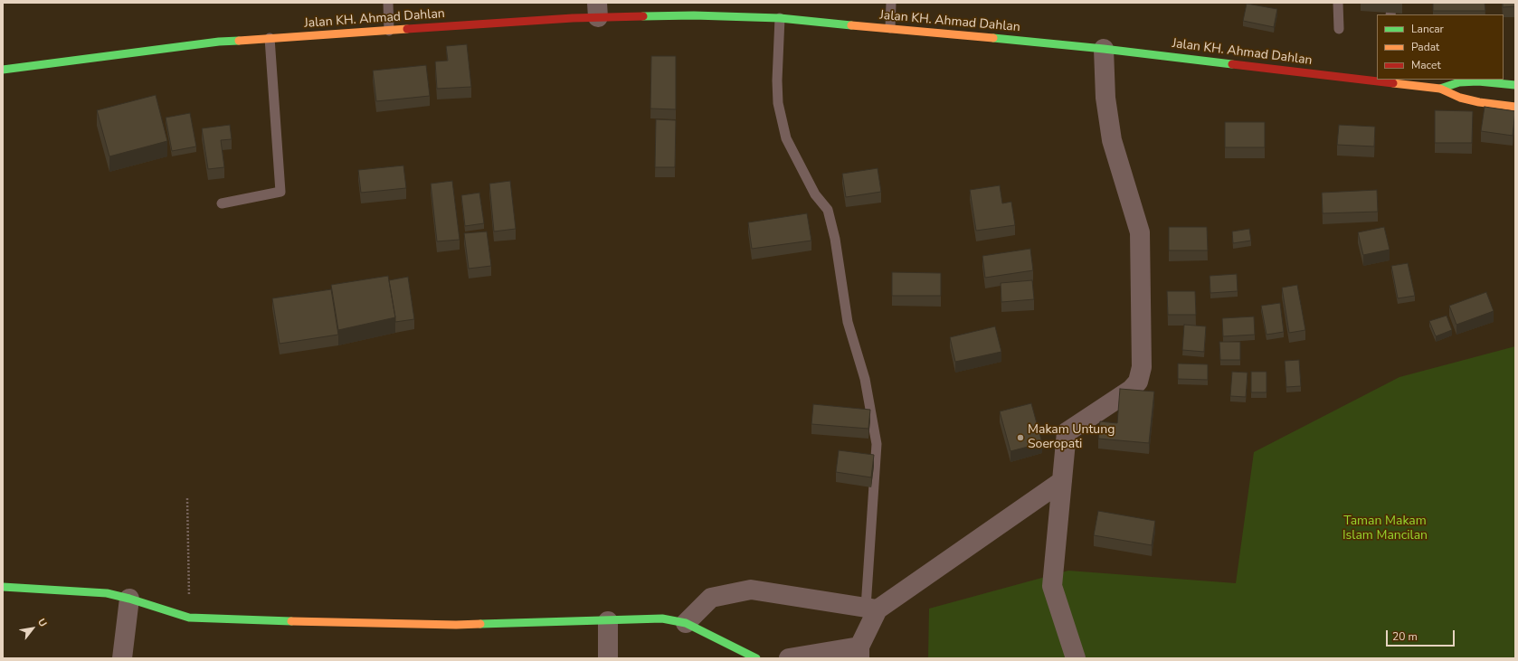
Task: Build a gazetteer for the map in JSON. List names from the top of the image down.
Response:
{
  "streets": {
    "main road": ["Jalan KH. Ahmad Dahlan"]
  },
  "parks": ["Taman Makam Islam Mancilan"],
  "places": ["Makam Untung Soeropati"],
  "legend": ["Lancar", "Padat", "Macet"],
  "scale_bar": "20 m",
  "north": "top right"
}
